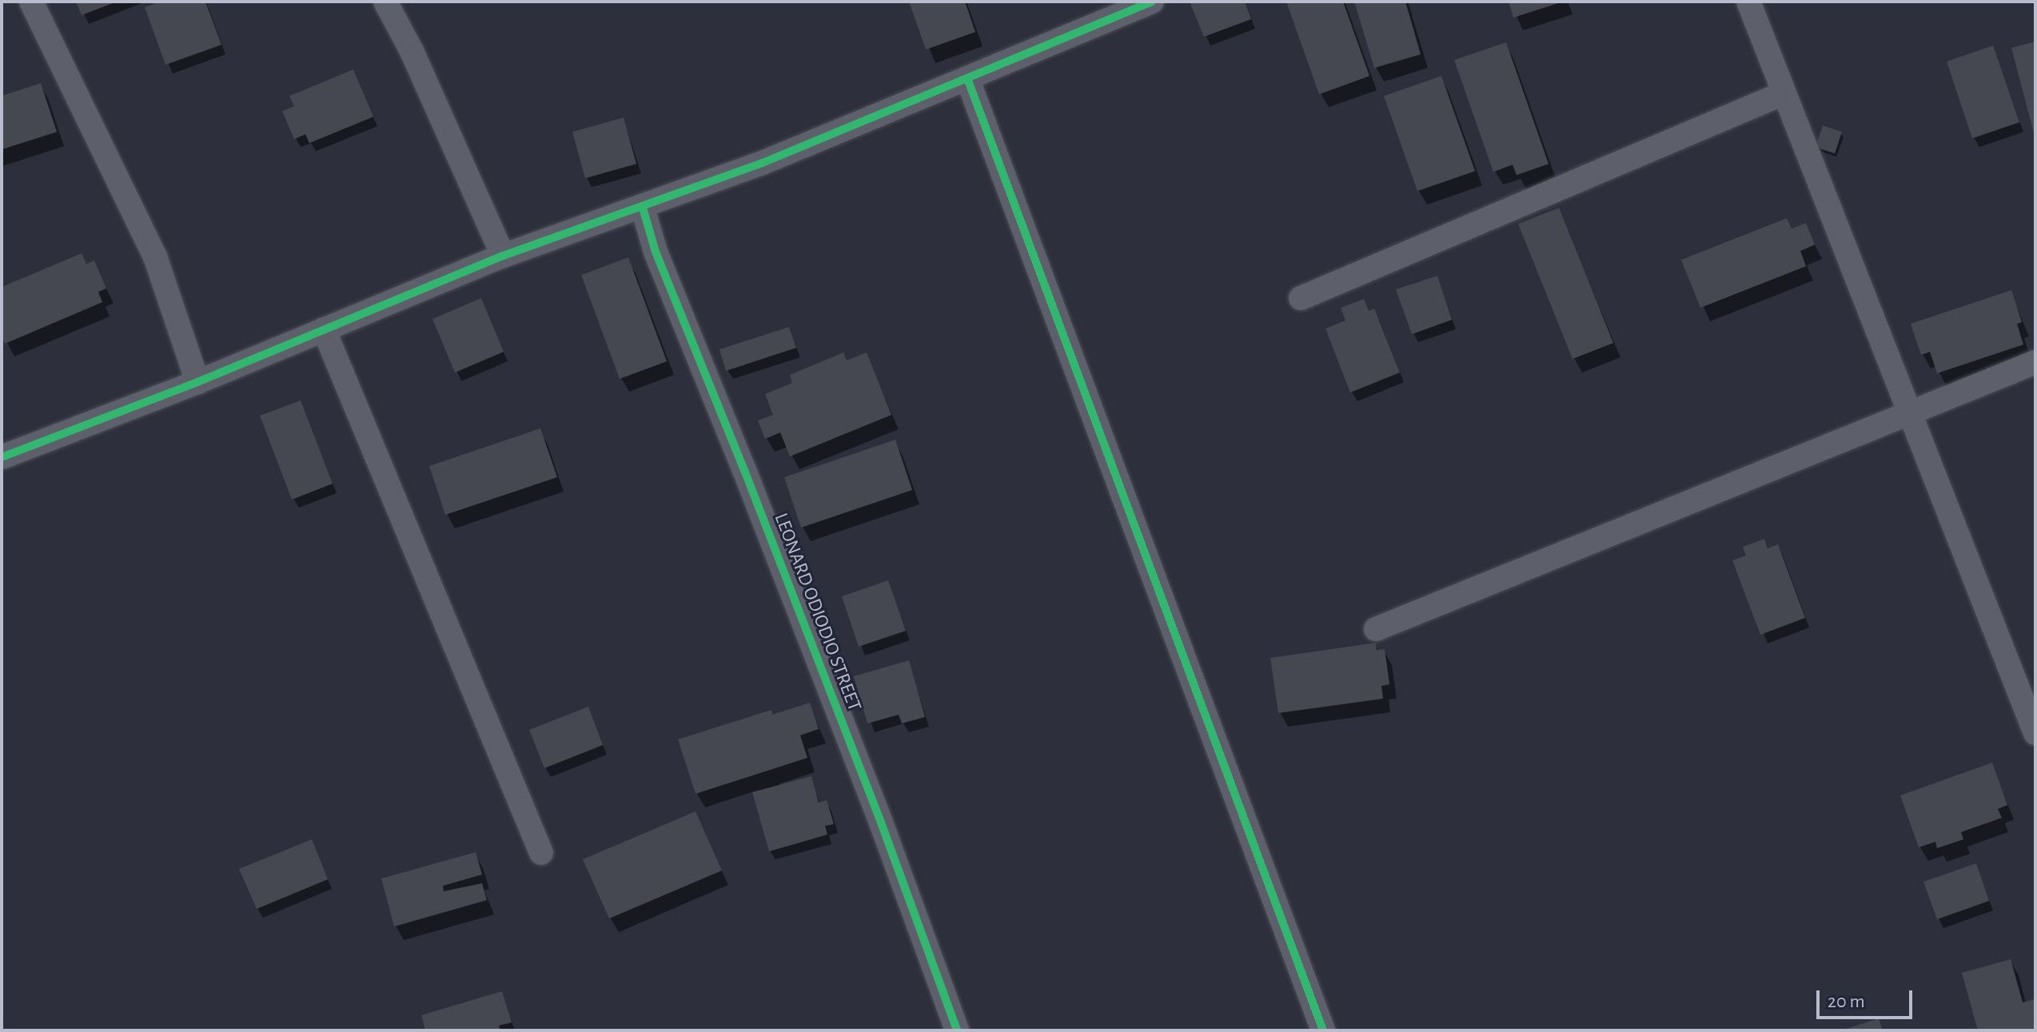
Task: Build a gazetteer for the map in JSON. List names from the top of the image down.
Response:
{
  "streets": {
    "street": ["LEONARD ODIODIO STREET"]
  },
  "scale_bar": "20 m"
}
